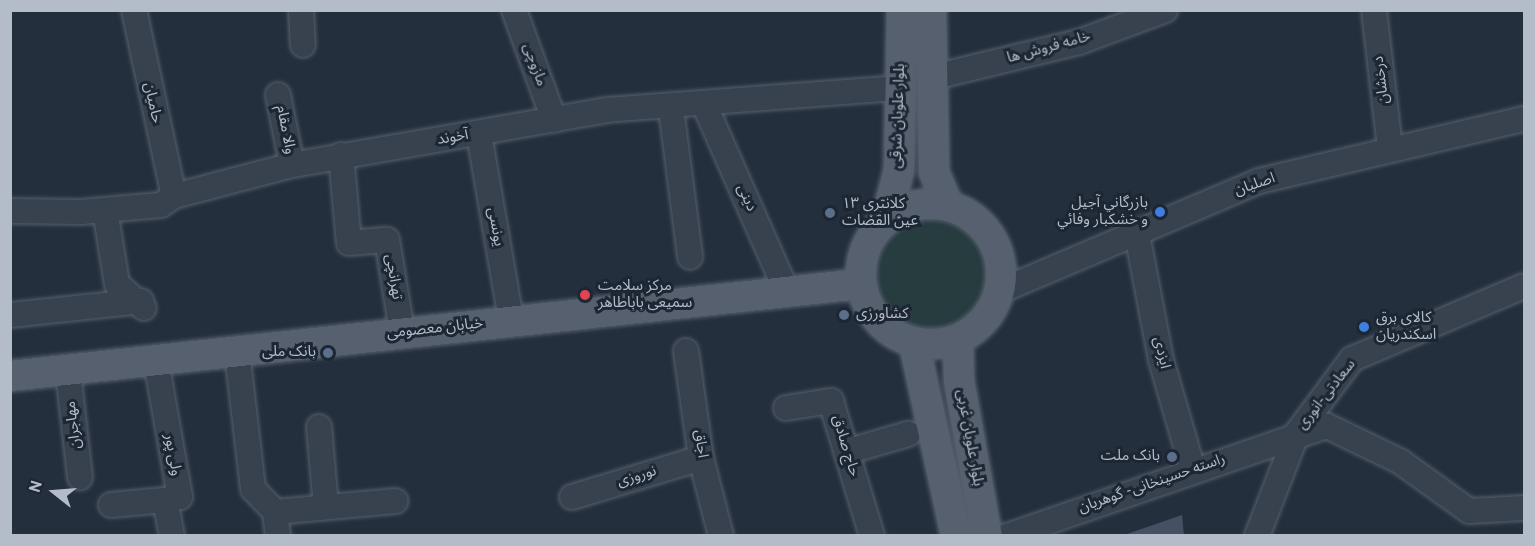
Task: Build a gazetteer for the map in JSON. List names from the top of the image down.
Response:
{
  "streets": {
    "main road": ["بلوار علویان شرقی", "خیابان معصومی", "بلوار علویان غربی"],
    "street": [
      "خامه فروش ها",
      "مازوچی",
      "درخشان",
      "حامیان",
      "والا مقام",
      "آخوند",
      "اصلیان",
      "دینی",
      "یونسی",
      "تهرانچی",
      "ایزدی",
      "سعادتی-انوری",
      "مهاجران",
      "اجاق",
      "حاج صادق",
      "ولی پور",
      "نوروزی",
      "راسته حسینخانی- گوهریان"
    ]
  },
  "crossings": [
    ["خامه فروش ها", "بلوار علویان شرقی"],
    ["مازوچی", "آخوند"],
    ["درخشان", "اصلیان"],
    ["حامیان", "آخوند"],
    ["بلوار علویان شرقی", "آخوند"],
    ["بلوار علویان شرقی", "اصلیان"],
    ["بلوار علویان شرقی", "خیابان معصومی"],
    ["بلوار علویان شرقی", "بلوار علویان غربی"],
    ["والا مقام", "آخوند"],
    ["آخوند", "دینی"],
    ["آخوند", "یونسی"],
    ["آخوند", "تهرانچی"],
    ["اصلیان", "خیابان معصومی"],
    ["اصلیان", "ایزدی"],
    ["اصلیان", "بلوار علویان غربی"],
    ["دینی", "خیابان معصومی"],
    ["یونسی", "خیابان معصومی"],
    ["تهرانچی", "خیابان معصومی"],
    ["خیابان معصومی", "مهاجران"],
    ["خیابان معصومی", "بلوار علویان غربی"],
    ["خیابان معصومی", "ولی پور"],
    ["ایزدی", "راسته حسینخانی- گوهریان"],
    ["سعادتی-انوری", "راسته حسینخانی- گوهریان"],
    ["اجاق", "نوروزی"]
  ],
  "places": [
    "بازرگاني آجيل و خشكبار وفائي",
    "کلانتری ۱۳ عین القضات",
    "مرکز سلامت سمیعی باباطاهر",
    "کشاورزی",
    "کالای برق اسکندریان",
    "بانک ملی",
    "بانک ملت"
  ],
  "north": "left"
}
